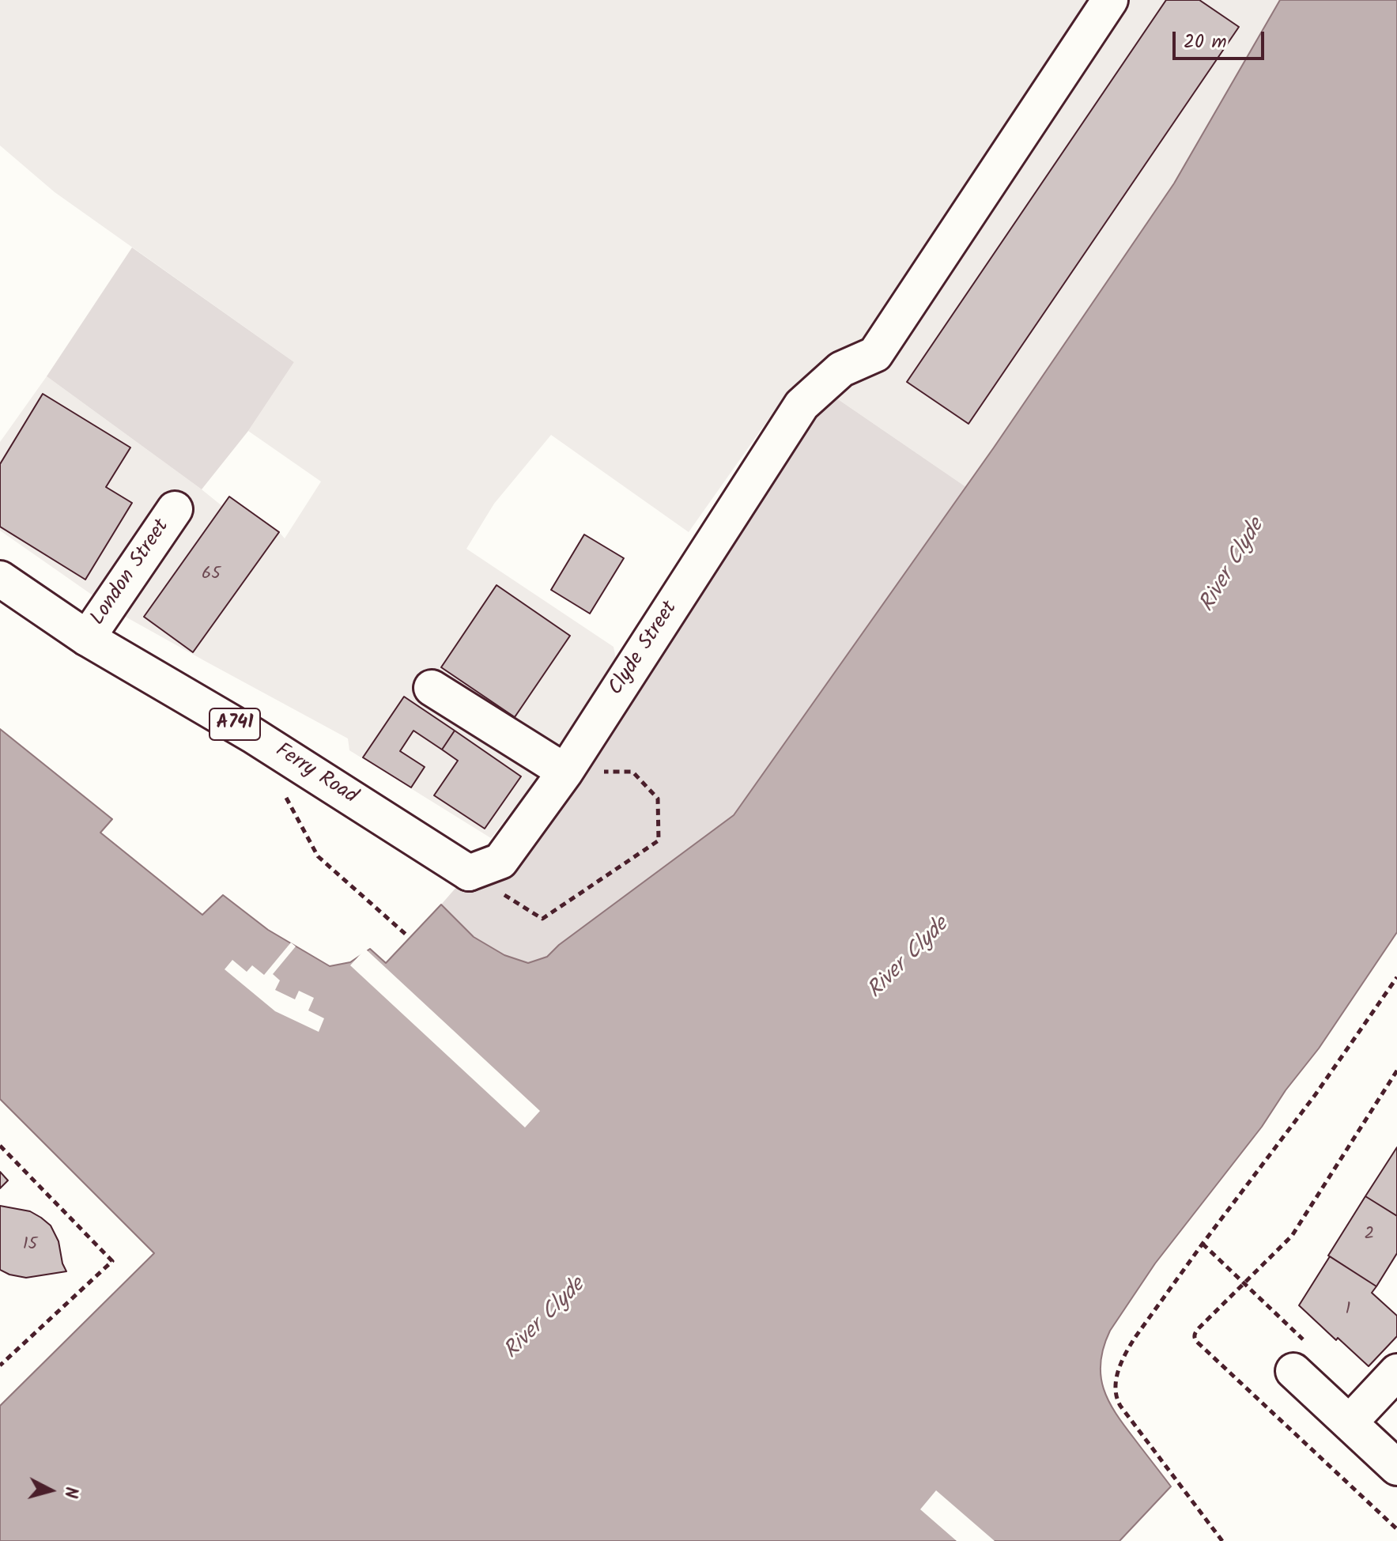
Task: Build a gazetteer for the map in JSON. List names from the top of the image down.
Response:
{
  "streets": {
    "street": [
      "London Street",
      "Clyde Street",
      "A741",
      "Ferry Road"
    ]
  },
  "crossings": [
    ["London Street", "Ferry Road"],
    ["Clyde Street", "Ferry Road"]
  ],
  "water": ["River Clyde"],
  "house_numbers": [
    "65",
    "2",
    "15",
    "1"
  ],
  "scale_bar": "20 m",
  "north": "right"
}
